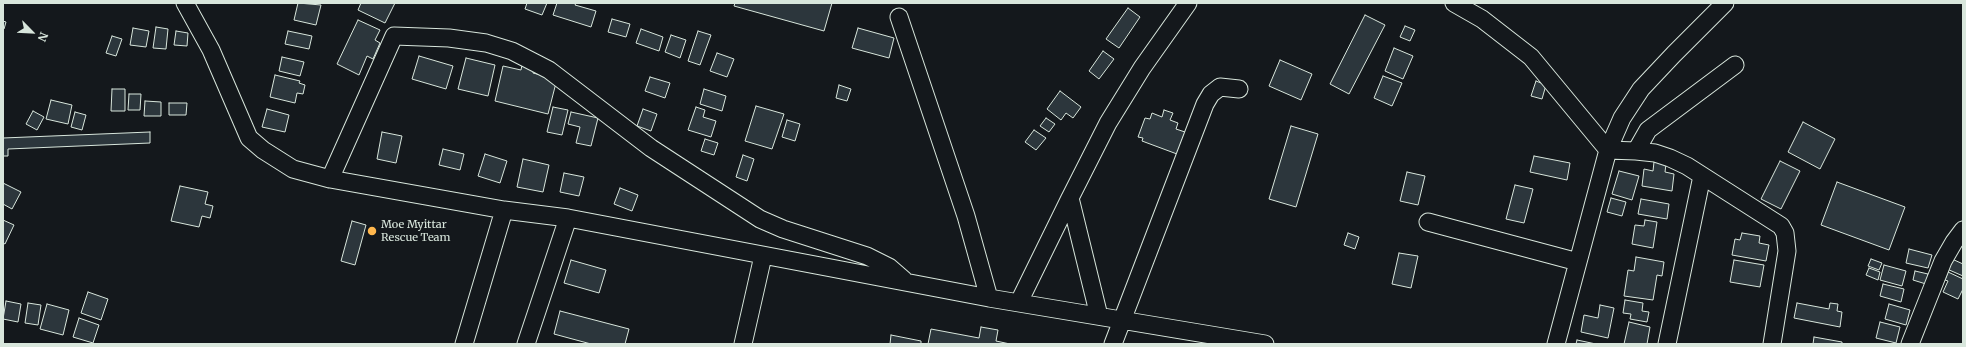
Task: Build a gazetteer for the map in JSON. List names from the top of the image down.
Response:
{
  "places": ["Moe Myittar Rescue Team"],
  "north": "bottom right"
}
